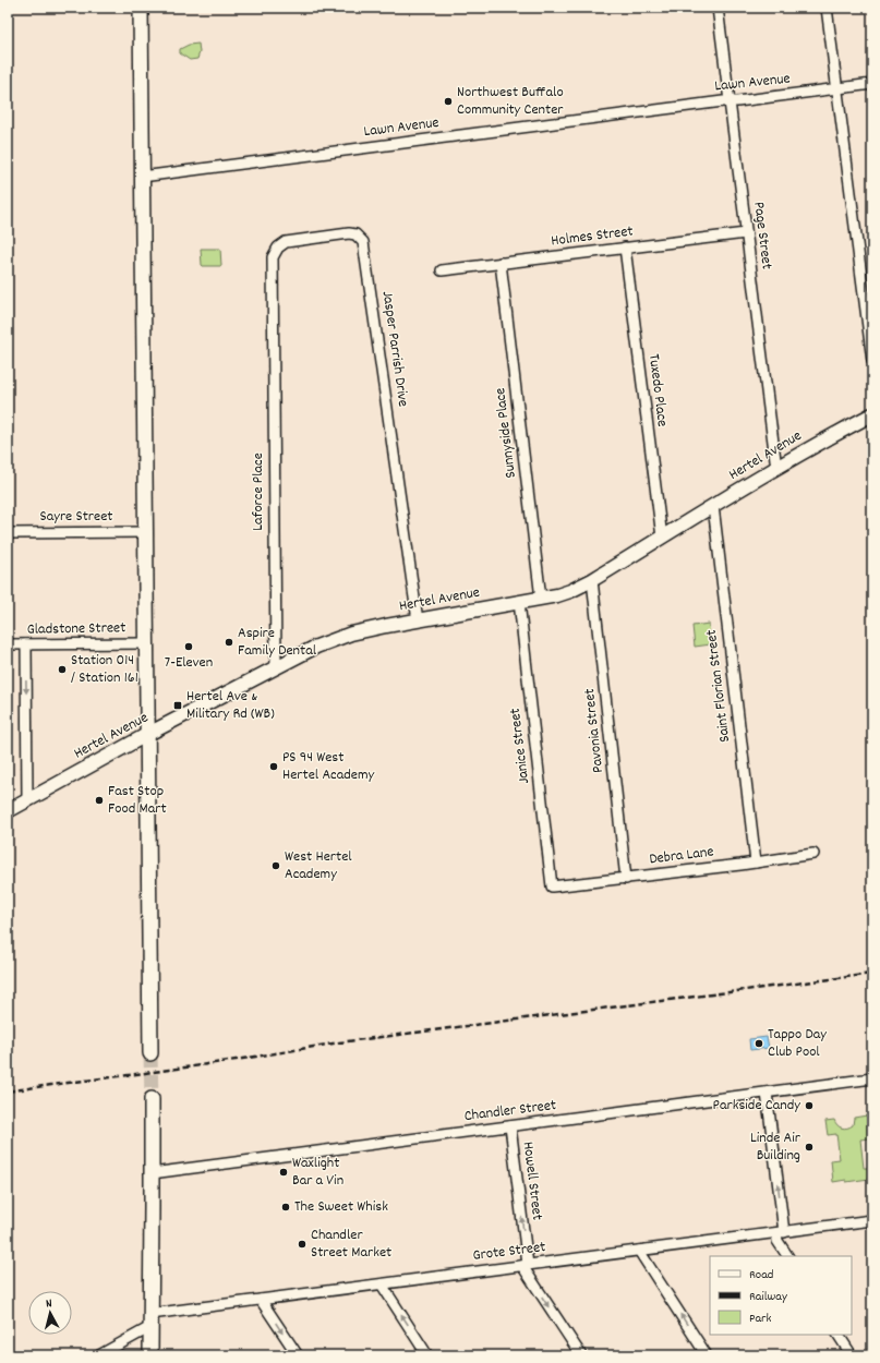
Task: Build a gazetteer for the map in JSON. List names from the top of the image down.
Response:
{
  "streets": {
    "street": [
      "Lawn Avenue",
      "Page Street",
      "Holmes Street",
      "Jasper Parrish Drive",
      "Tuxedo Place",
      "Sunnyside Place",
      "Hertel Avenue",
      "Laforce Place",
      "Sayre Street",
      "Gladstone Street",
      "Saint Florian Street",
      "Pavonia Street",
      "Janice Street",
      "Debra Lane",
      "Chandler Street",
      "Howell Street",
      "Grote Street"
    ]
  },
  "crossings": [
    ["Lawn Avenue", "Page Street"],
    ["Page Street", "Holmes Street"],
    ["Page Street", "Hertel Avenue"],
    ["Holmes Street", "Tuxedo Place"],
    ["Holmes Street", "Sunnyside Place"],
    ["Jasper Parrish Drive", "Hertel Avenue"],
    ["Jasper Parrish Drive", "Laforce Place"],
    ["Tuxedo Place", "Hertel Avenue"],
    ["Sunnyside Place", "Hertel Avenue"],
    ["Hertel Avenue", "Laforce Place"],
    ["Hertel Avenue", "Saint Florian Street"],
    ["Hertel Avenue", "Pavonia Street"],
    ["Hertel Avenue", "Janice Street"],
    ["Saint Florian Street", "Debra Lane"],
    ["Pavonia Street", "Debra Lane"],
    ["Janice Street", "Debra Lane"],
    ["Chandler Street", "Howell Street"],
    ["Howell Street", "Grote Street"]
  ],
  "places": {
    "other": [
      "Northwest Buffalo Community Center",
      "Aspire Family Dental",
      "7-Eleven",
      "Station 014 / Station 161",
      "PS 94 West Hertel Academy",
      "Fast Stop Food Mart",
      "West Hertel Academy",
      "Tappo Day Club Pool",
      "Parkside Candy",
      "Linde Air Building",
      "Waxlight Bar a Vin",
      "The Sweet Whisk",
      "Chandler Street Market"
    ],
    "transit": ["Hertel Ave & Military Rd (WB)"]
  },
  "legend": ["Road", "Railway", "Park"],
  "north": "top"
}
